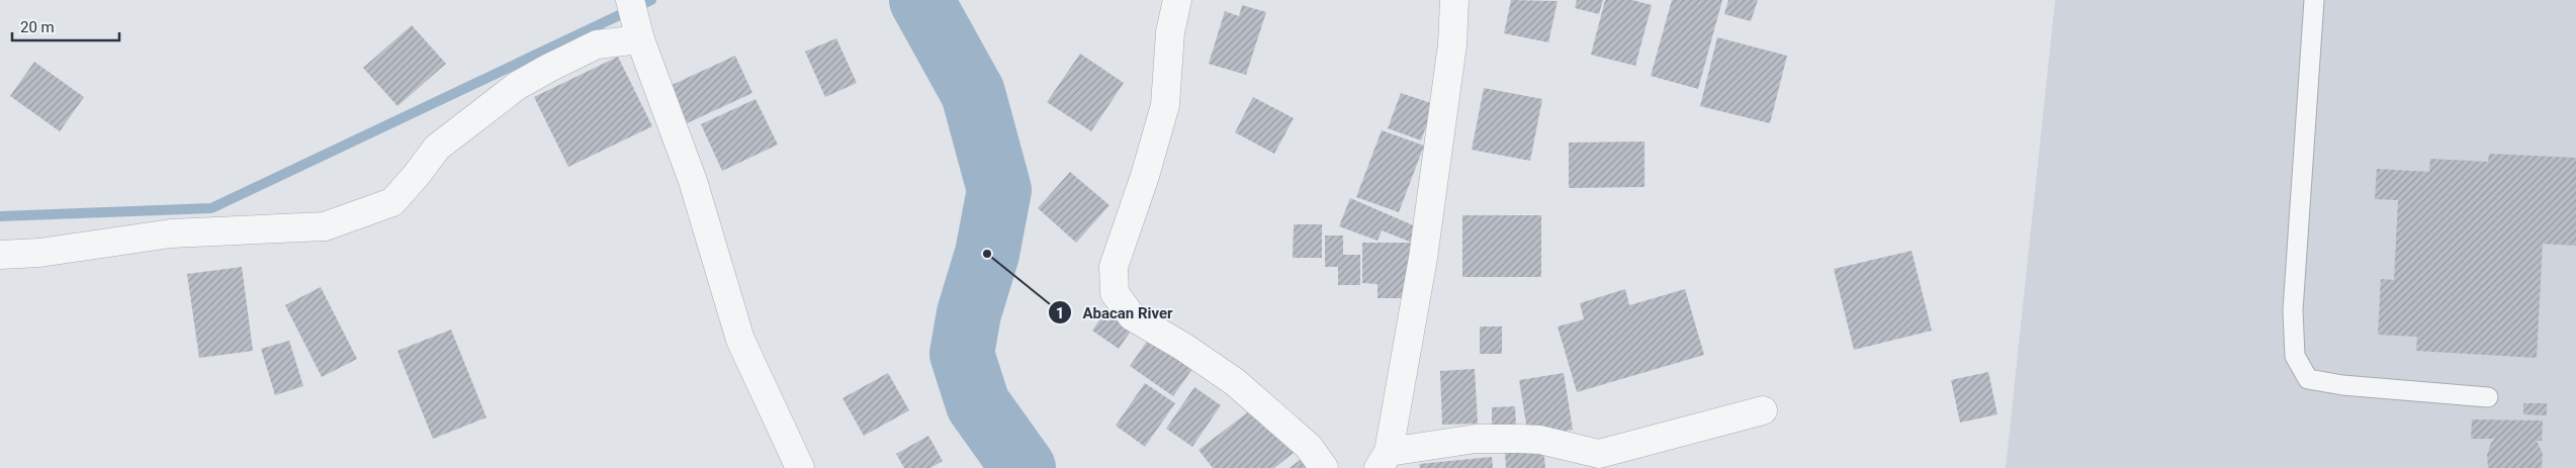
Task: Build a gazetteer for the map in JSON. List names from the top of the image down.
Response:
{
  "places": ["Abacan River"],
  "scale_bar": "20 m"
}
